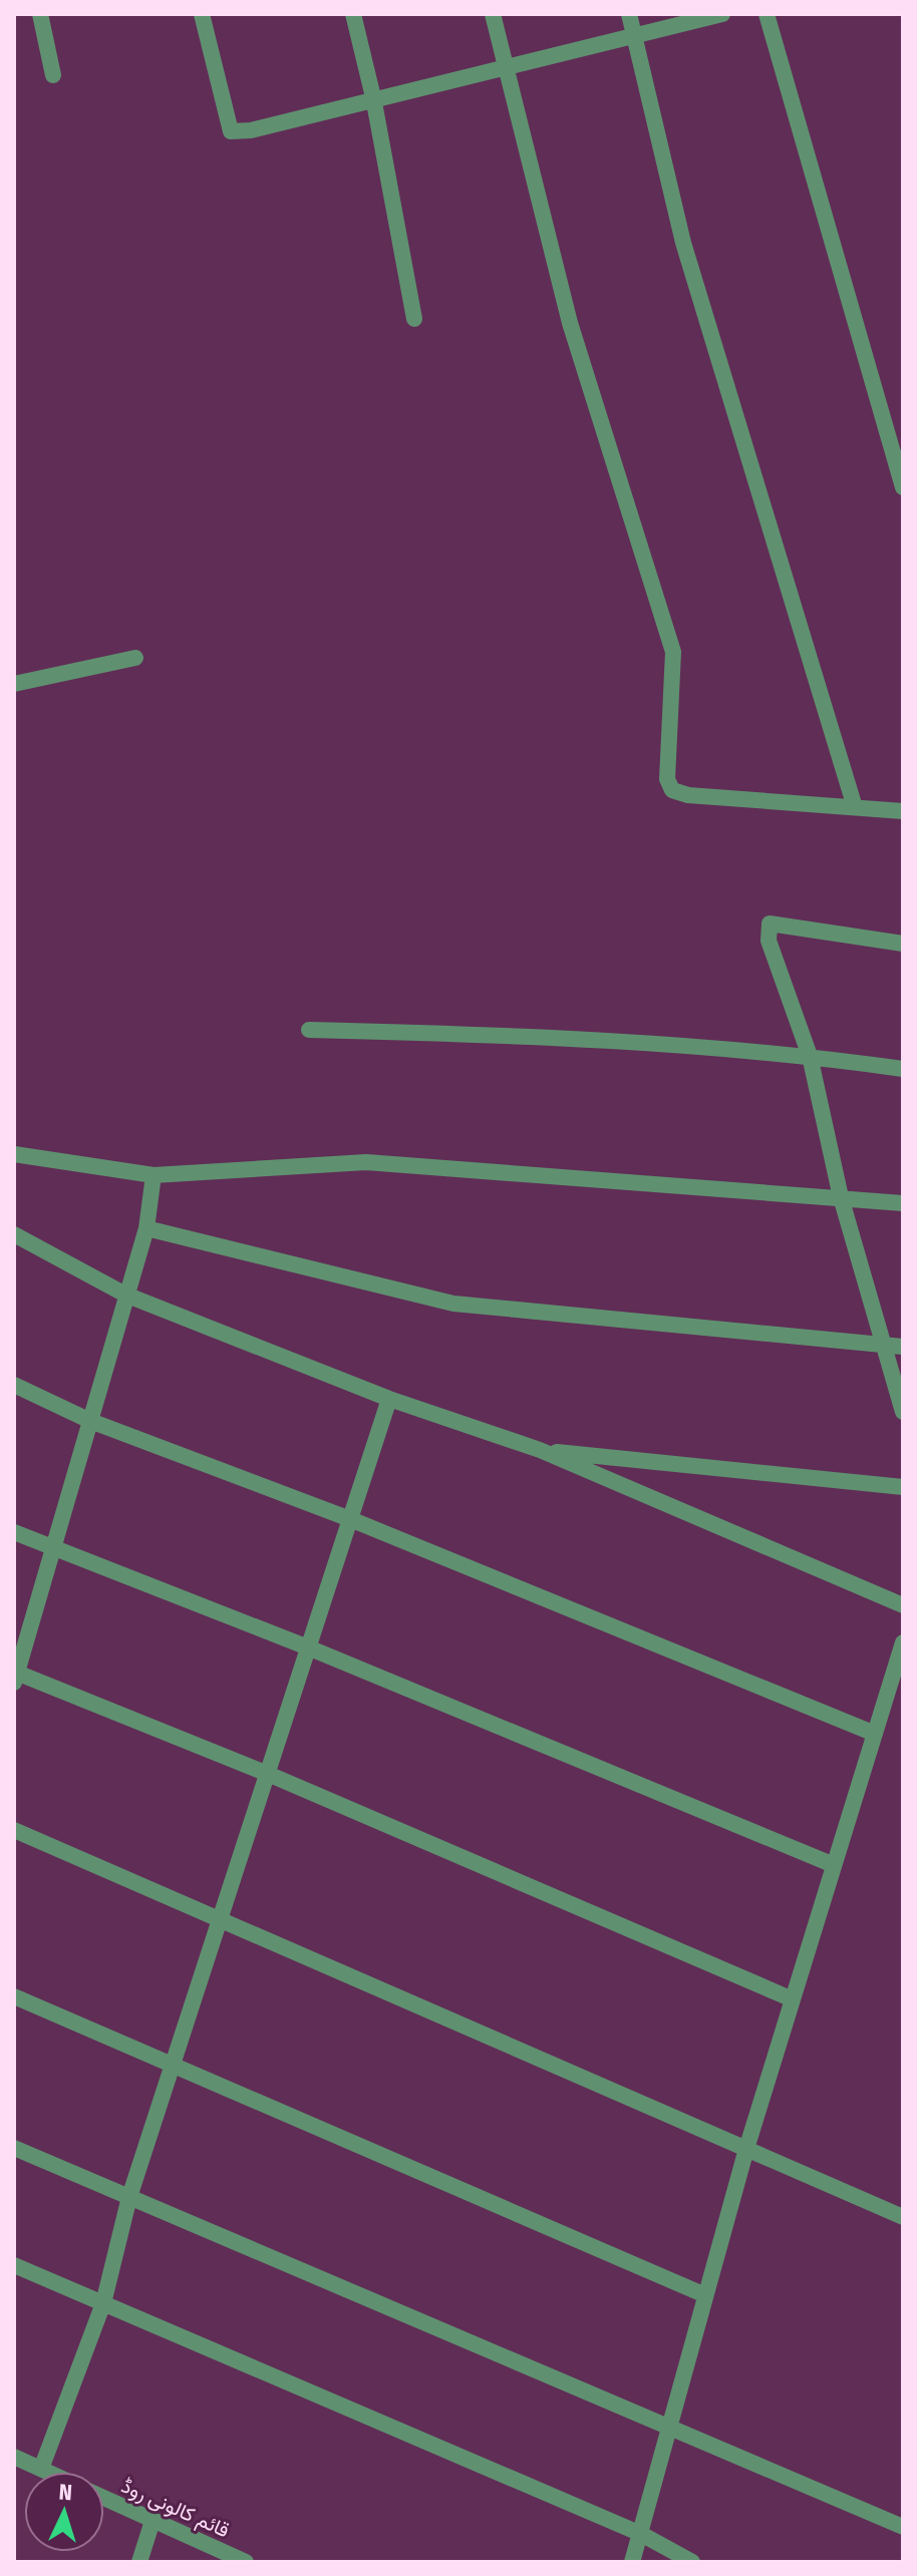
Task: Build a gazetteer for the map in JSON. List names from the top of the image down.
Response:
{
  "streets": {
    "street": ["قائم کالونی روڈ"]
  },
  "north": "top"
}
